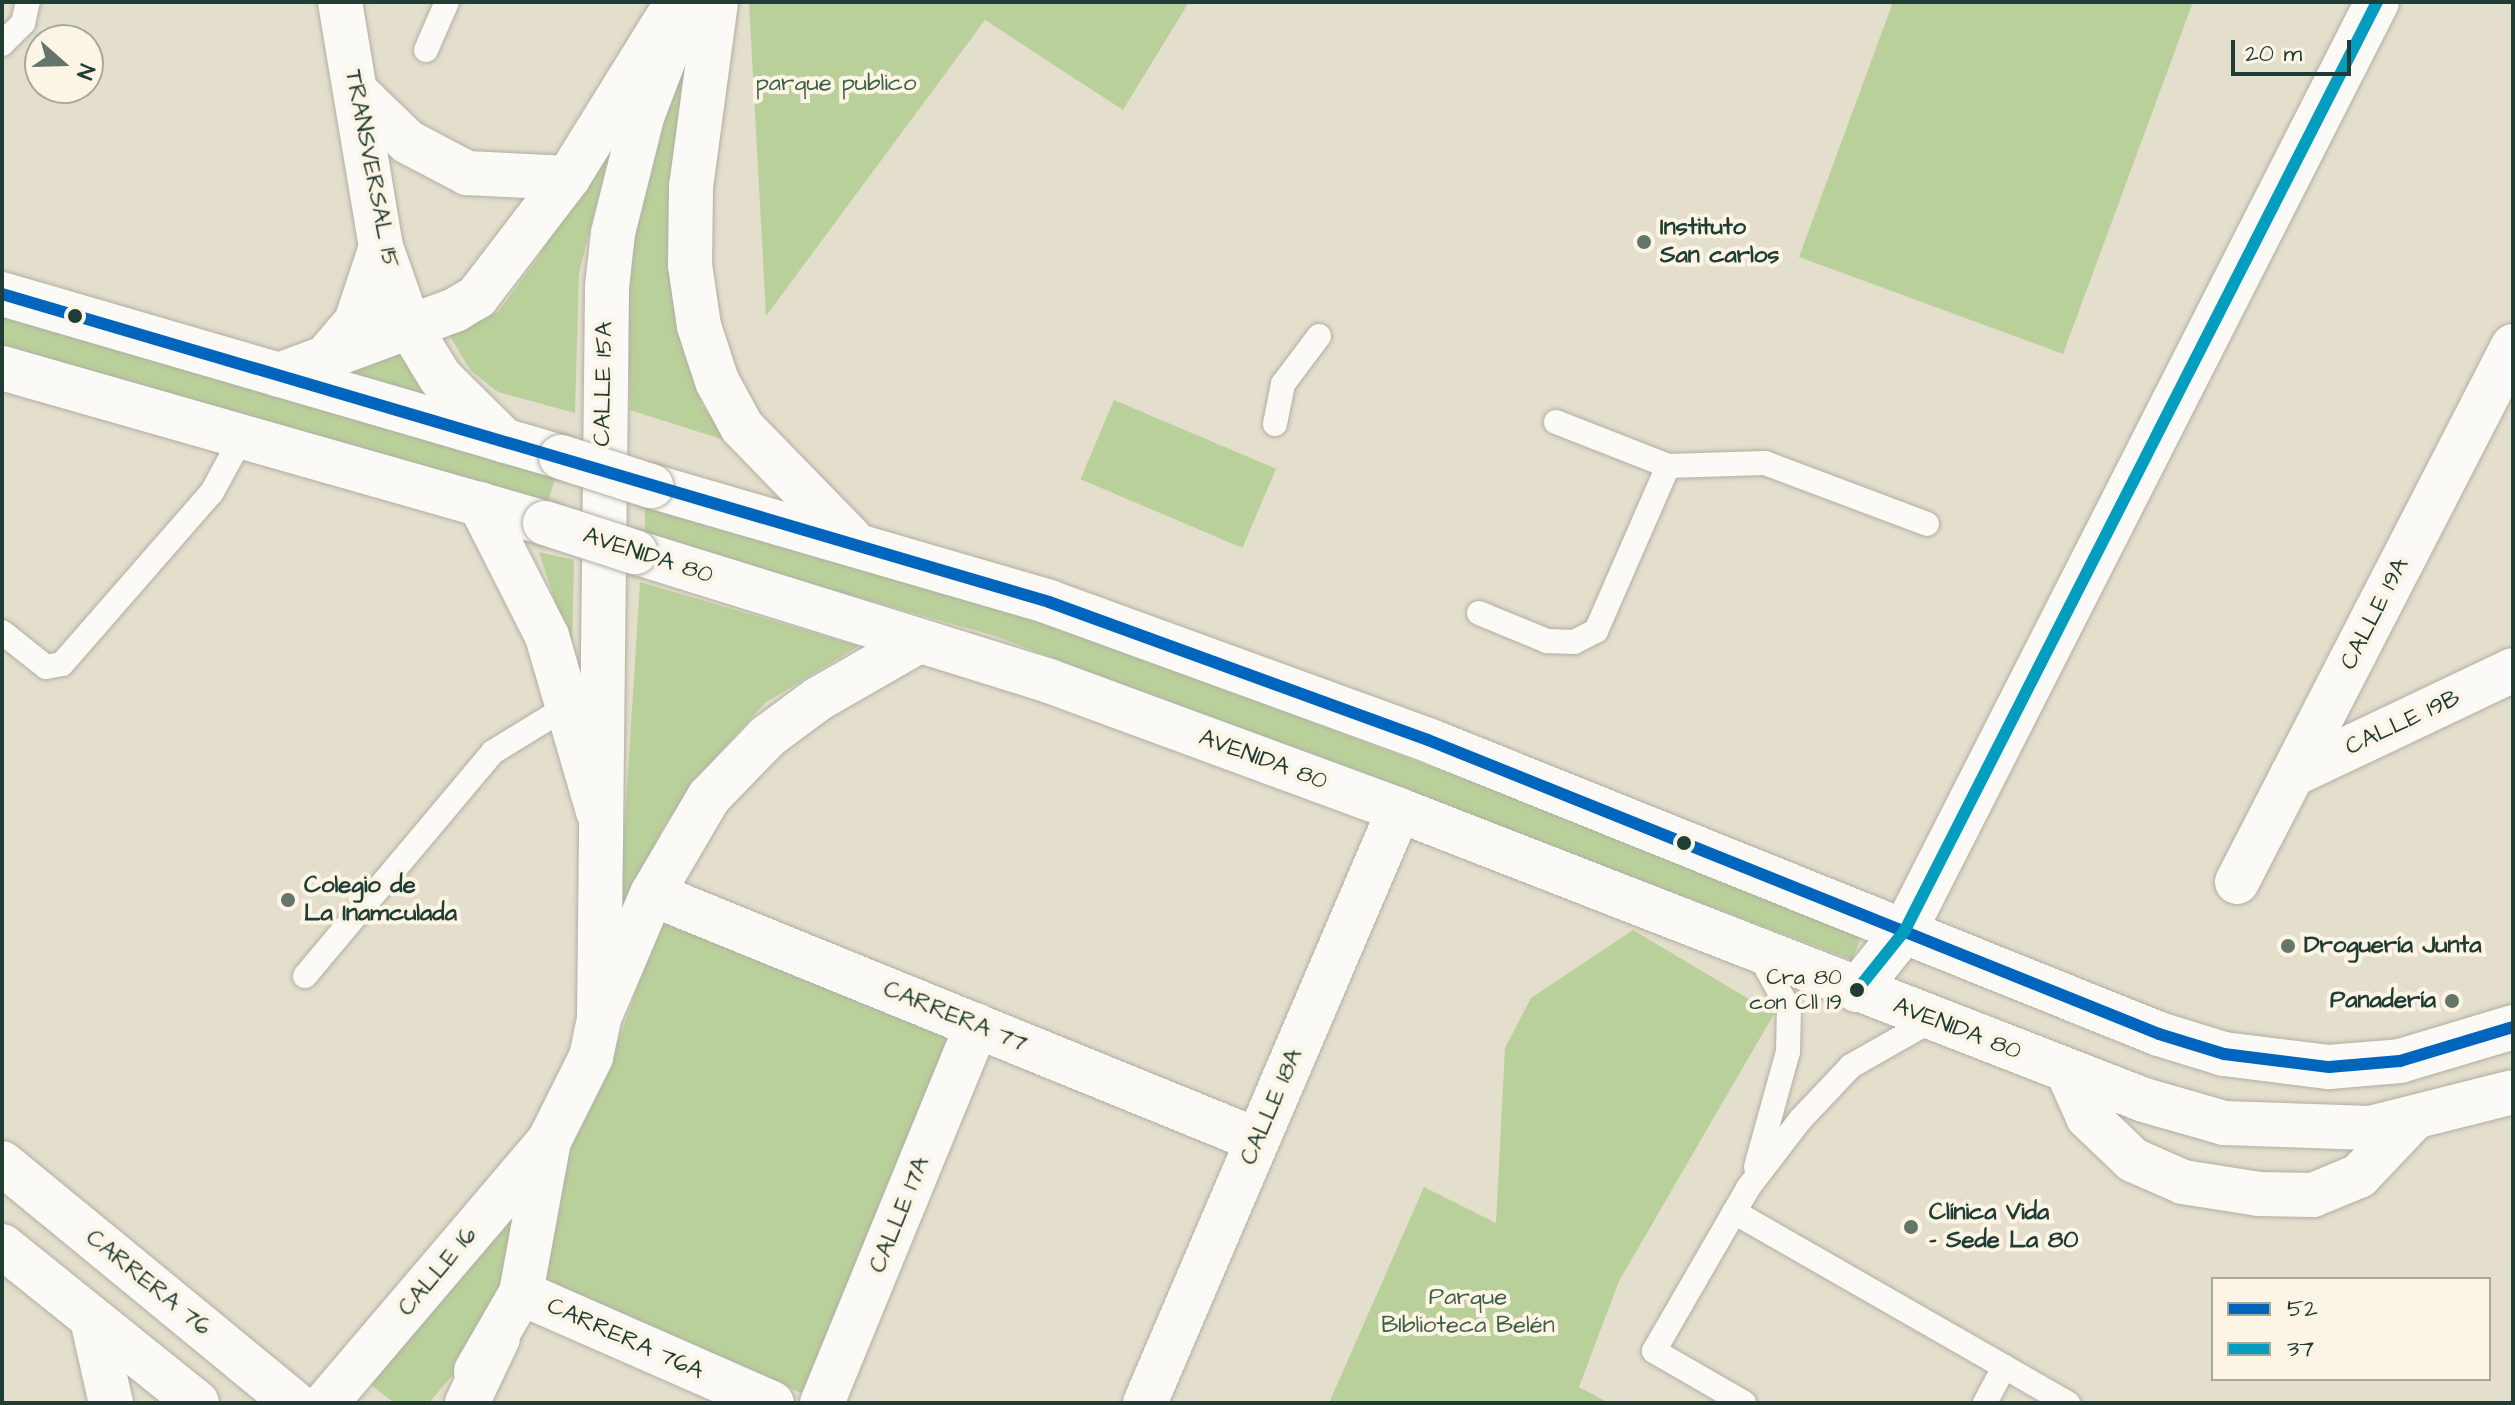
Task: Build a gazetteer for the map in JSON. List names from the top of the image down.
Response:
{
  "streets": {
    "main road": [
      "TRANSVERSAL 15",
      "CALLE 15A",
      "AVENIDA 80",
      "CALLE 19A",
      "CALLE 19B",
      "CARRERA 77",
      "CALLE 18A",
      "CALLE 17A",
      "CALLE 16",
      "CARRERA 76",
      "CARRERA 76A"
    ]
  },
  "crossings": [
    ["CALLE 15A", "CALLE 16"],
    ["AVENIDA 80", "CALLE 18A"],
    ["CALLE 19A", "CALLE 19B"],
    ["CARRERA 77", "CALLE 18A"],
    ["CARRERA 77", "CALLE 17A"],
    ["CALLE 16", "CARRERA 76A"]
  ],
  "parks": ["parque publico", "Parque BIblioteca Belén"],
  "places": [
    "Instituto San carlos",
    "Colegio de La Inamculada",
    "Droguería Junta",
    "Cra 80 con Cll 19",
    "Panadería",
    "Clínica Vida - Sede La 80"
  ],
  "lines": ["transit line 37", "transit line 52"],
  "legend": ["52", "37"],
  "scale_bar": "20 m",
  "north": "right"
}
